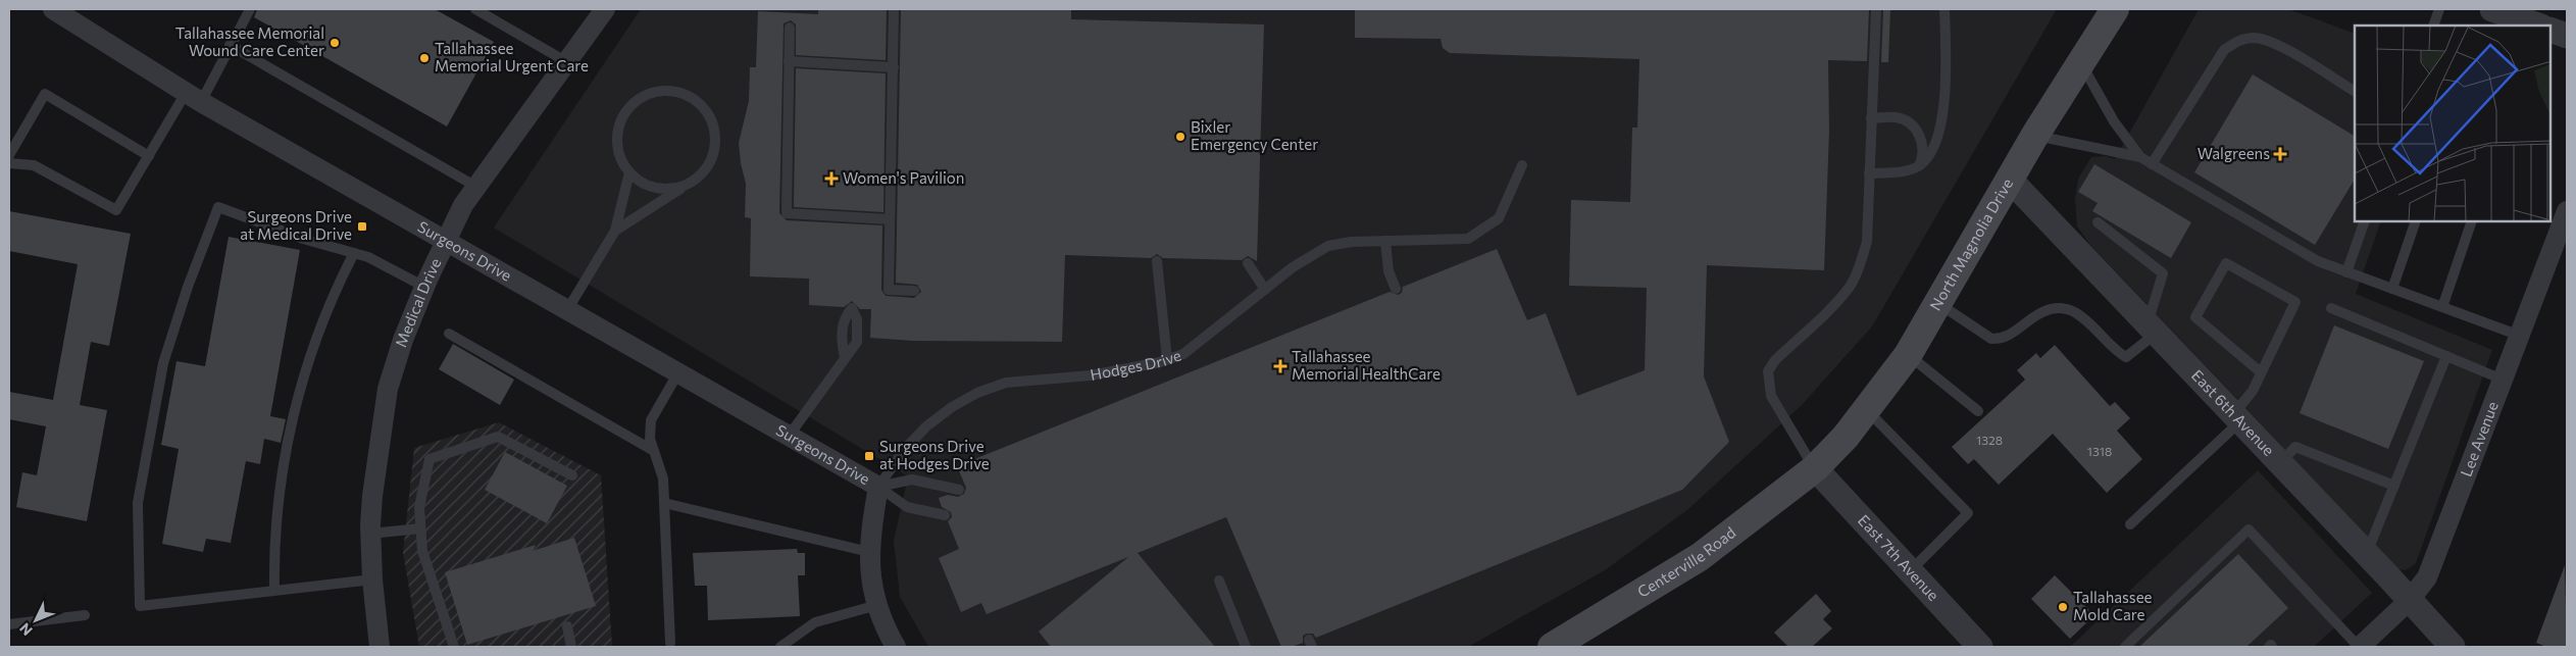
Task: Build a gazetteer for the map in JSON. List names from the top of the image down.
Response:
{
  "streets": {
    "main road": ["North Magnolia Drive", "Centerville Road"],
    "street": [
      "Surgeons Drive",
      "Medical Drive",
      "Hodges Drive",
      "East 6th Avenue",
      "Lee Avenue",
      "East 7th Avenue"
    ]
  },
  "crossings": [
    ["North Magnolia Drive", "East 6th Avenue"],
    ["North Magnolia Drive", "East 7th Avenue"],
    ["North Magnolia Drive", "Centerville Road"],
    ["Surgeons Drive", "Medical Drive"],
    ["Surgeons Drive", "Hodges Drive"],
    ["East 6th Avenue", "Lee Avenue"],
    ["East 7th Avenue", "Centerville Road"]
  ],
  "places": {
    "other": [
      "Tallahassee Memorial Wound Care Center",
      "Tallahassee Memorial Urgent Care",
      "Bixler Emergency Center",
      "Tallahassee Mold Care"
    ],
    "health": ["Walgreens", "Women's Pavilion", "Tallahassee Memorial HealthCare"],
    "transit": ["Surgeons Drive at Medical Drive", "Surgeons Drive at Hodges Drive"]
  },
  "house_numbers": ["1328", "1318"],
  "north": "bottom left"
}
